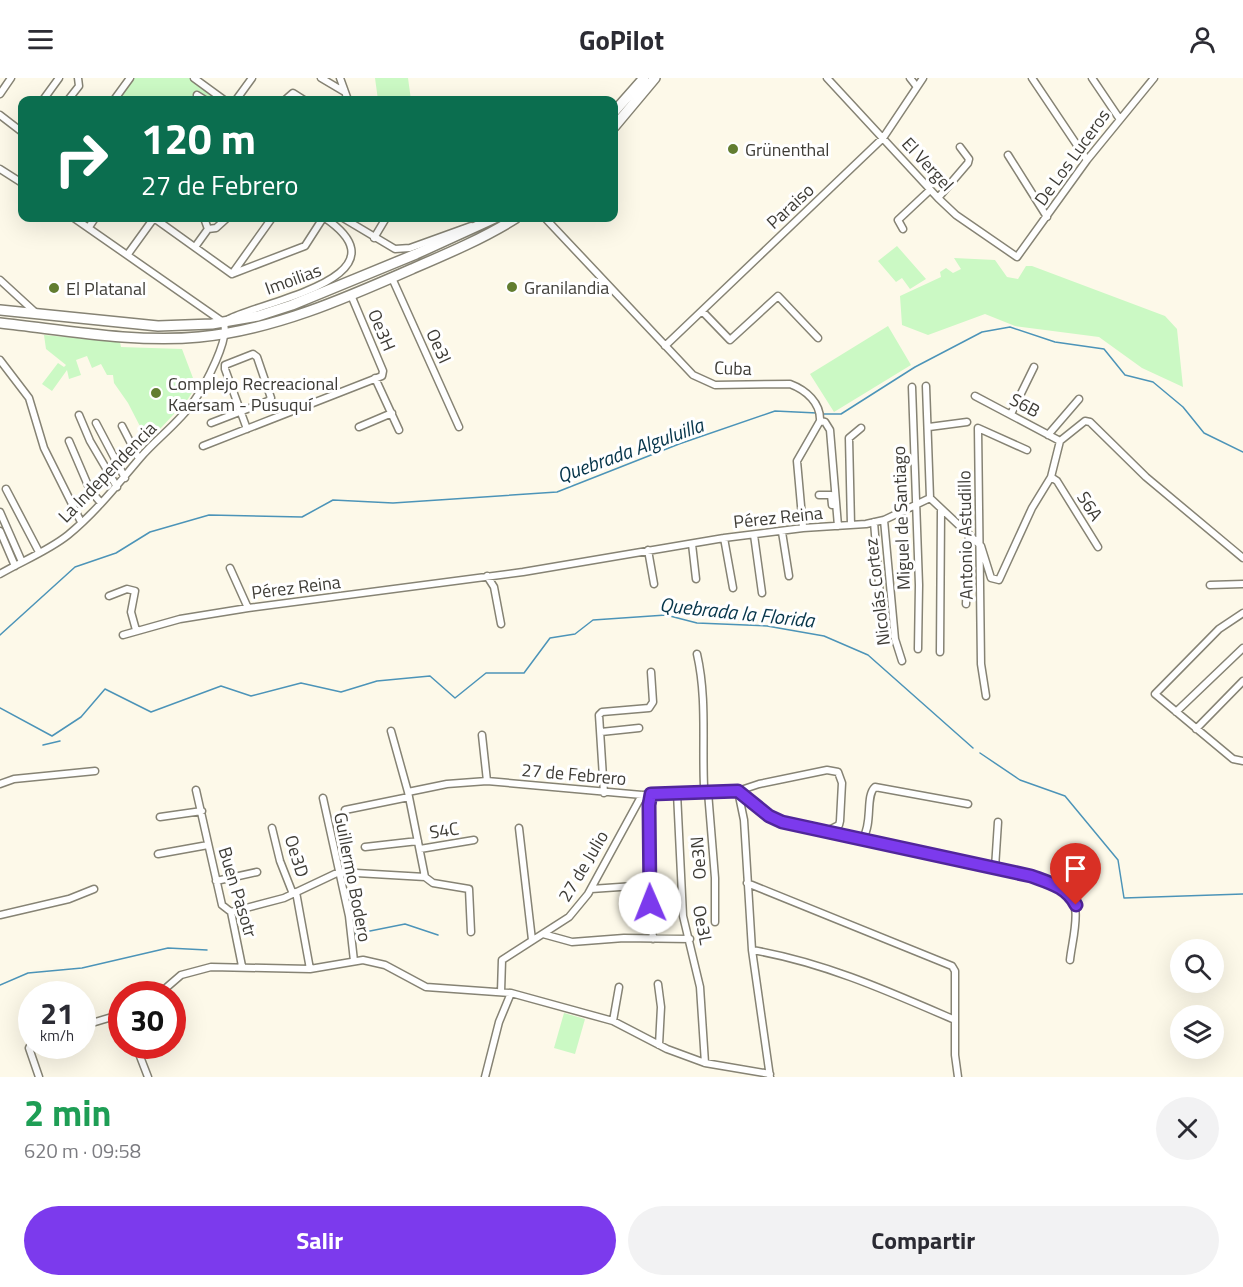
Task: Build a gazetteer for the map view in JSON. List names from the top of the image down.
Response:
{
  "streets": {
    "street": [
      "De Los Luceros",
      "El Vergel",
      "Paraiso",
      "Imoilias",
      "Oe3H",
      "Oe3I",
      "Cuba",
      "S6B",
      "La Independencia",
      "S6A",
      "Pérez Reina",
      "Miguel de Santiago",
      "Antonio Astudillo",
      "Nicolás Cortez",
      "27 de Febrero",
      "S4C",
      "Oe3D",
      "Oe3N",
      "27 de Julio",
      "Guillermo Bodero",
      "Buen Pasotr",
      "Oe3L"
    ]
  },
  "crossings": [
    ["De Los Luceros", "El Vergel"],
    ["El Vergel", "Paraiso"],
    ["Paraiso", "Cuba"],
    ["Cuba", "Pérez Reina"],
    ["Pérez Reina", "Miguel de Santiago"],
    ["Pérez Reina", "Nicolás Cortez"],
    ["27 de Febrero", "Oe3N"],
    ["27 de Febrero", "27 de Julio"],
    ["27 de Febrero", "Oe3L"]
  ],
  "water": ["Quebrada Alguluilla", "Quebrada la Florida"],
  "places": [
    "Grünenthal",
    "Granilandia",
    "El Platanal",
    "Complejo Recreacional Kaersam - Pusuquí"
  ],
  "page": {
    "header": "GoPilot",
    "turn": ["120 m", "27 de Febrero"],
    "speed": "21 km/h",
    "limit": "30",
    "heading": ["2 min", "620 m · 09:58"],
    "buttons": ["Salir", "Compartir"]
  }
}
